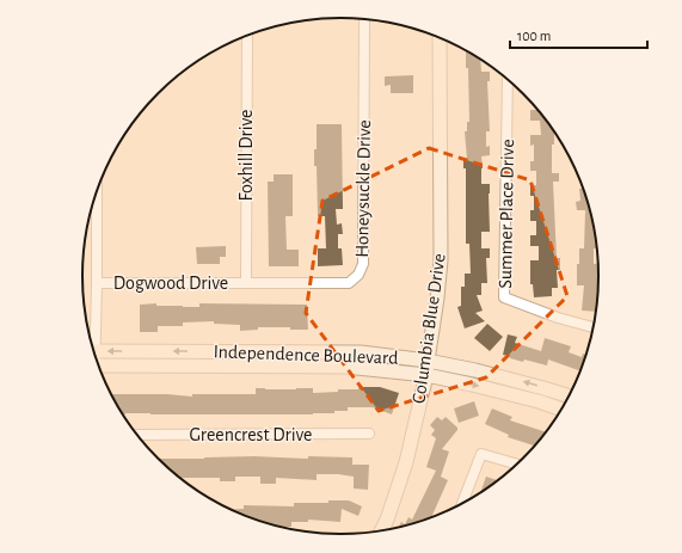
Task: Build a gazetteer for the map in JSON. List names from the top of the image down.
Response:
{
  "streets": {
    "main road": ["Columbia Blue Drive", "Independence Boulevard"],
    "street": [
      "Foxhill Drive",
      "Honeysuckle Drive",
      "Summer Place Drive",
      "Dogwood Drive",
      "Greencrest Drive"
    ]
  },
  "crossings": [
    ["Foxhill Drive", "Honeysuckle Drive"],
    ["Foxhill Drive", "Dogwood Drive"],
    ["Honeysuckle Drive", "Dogwood Drive"],
    ["Columbia Blue Drive", "Independence Boulevard"]
  ],
  "scale_bar": "100 m"
}
